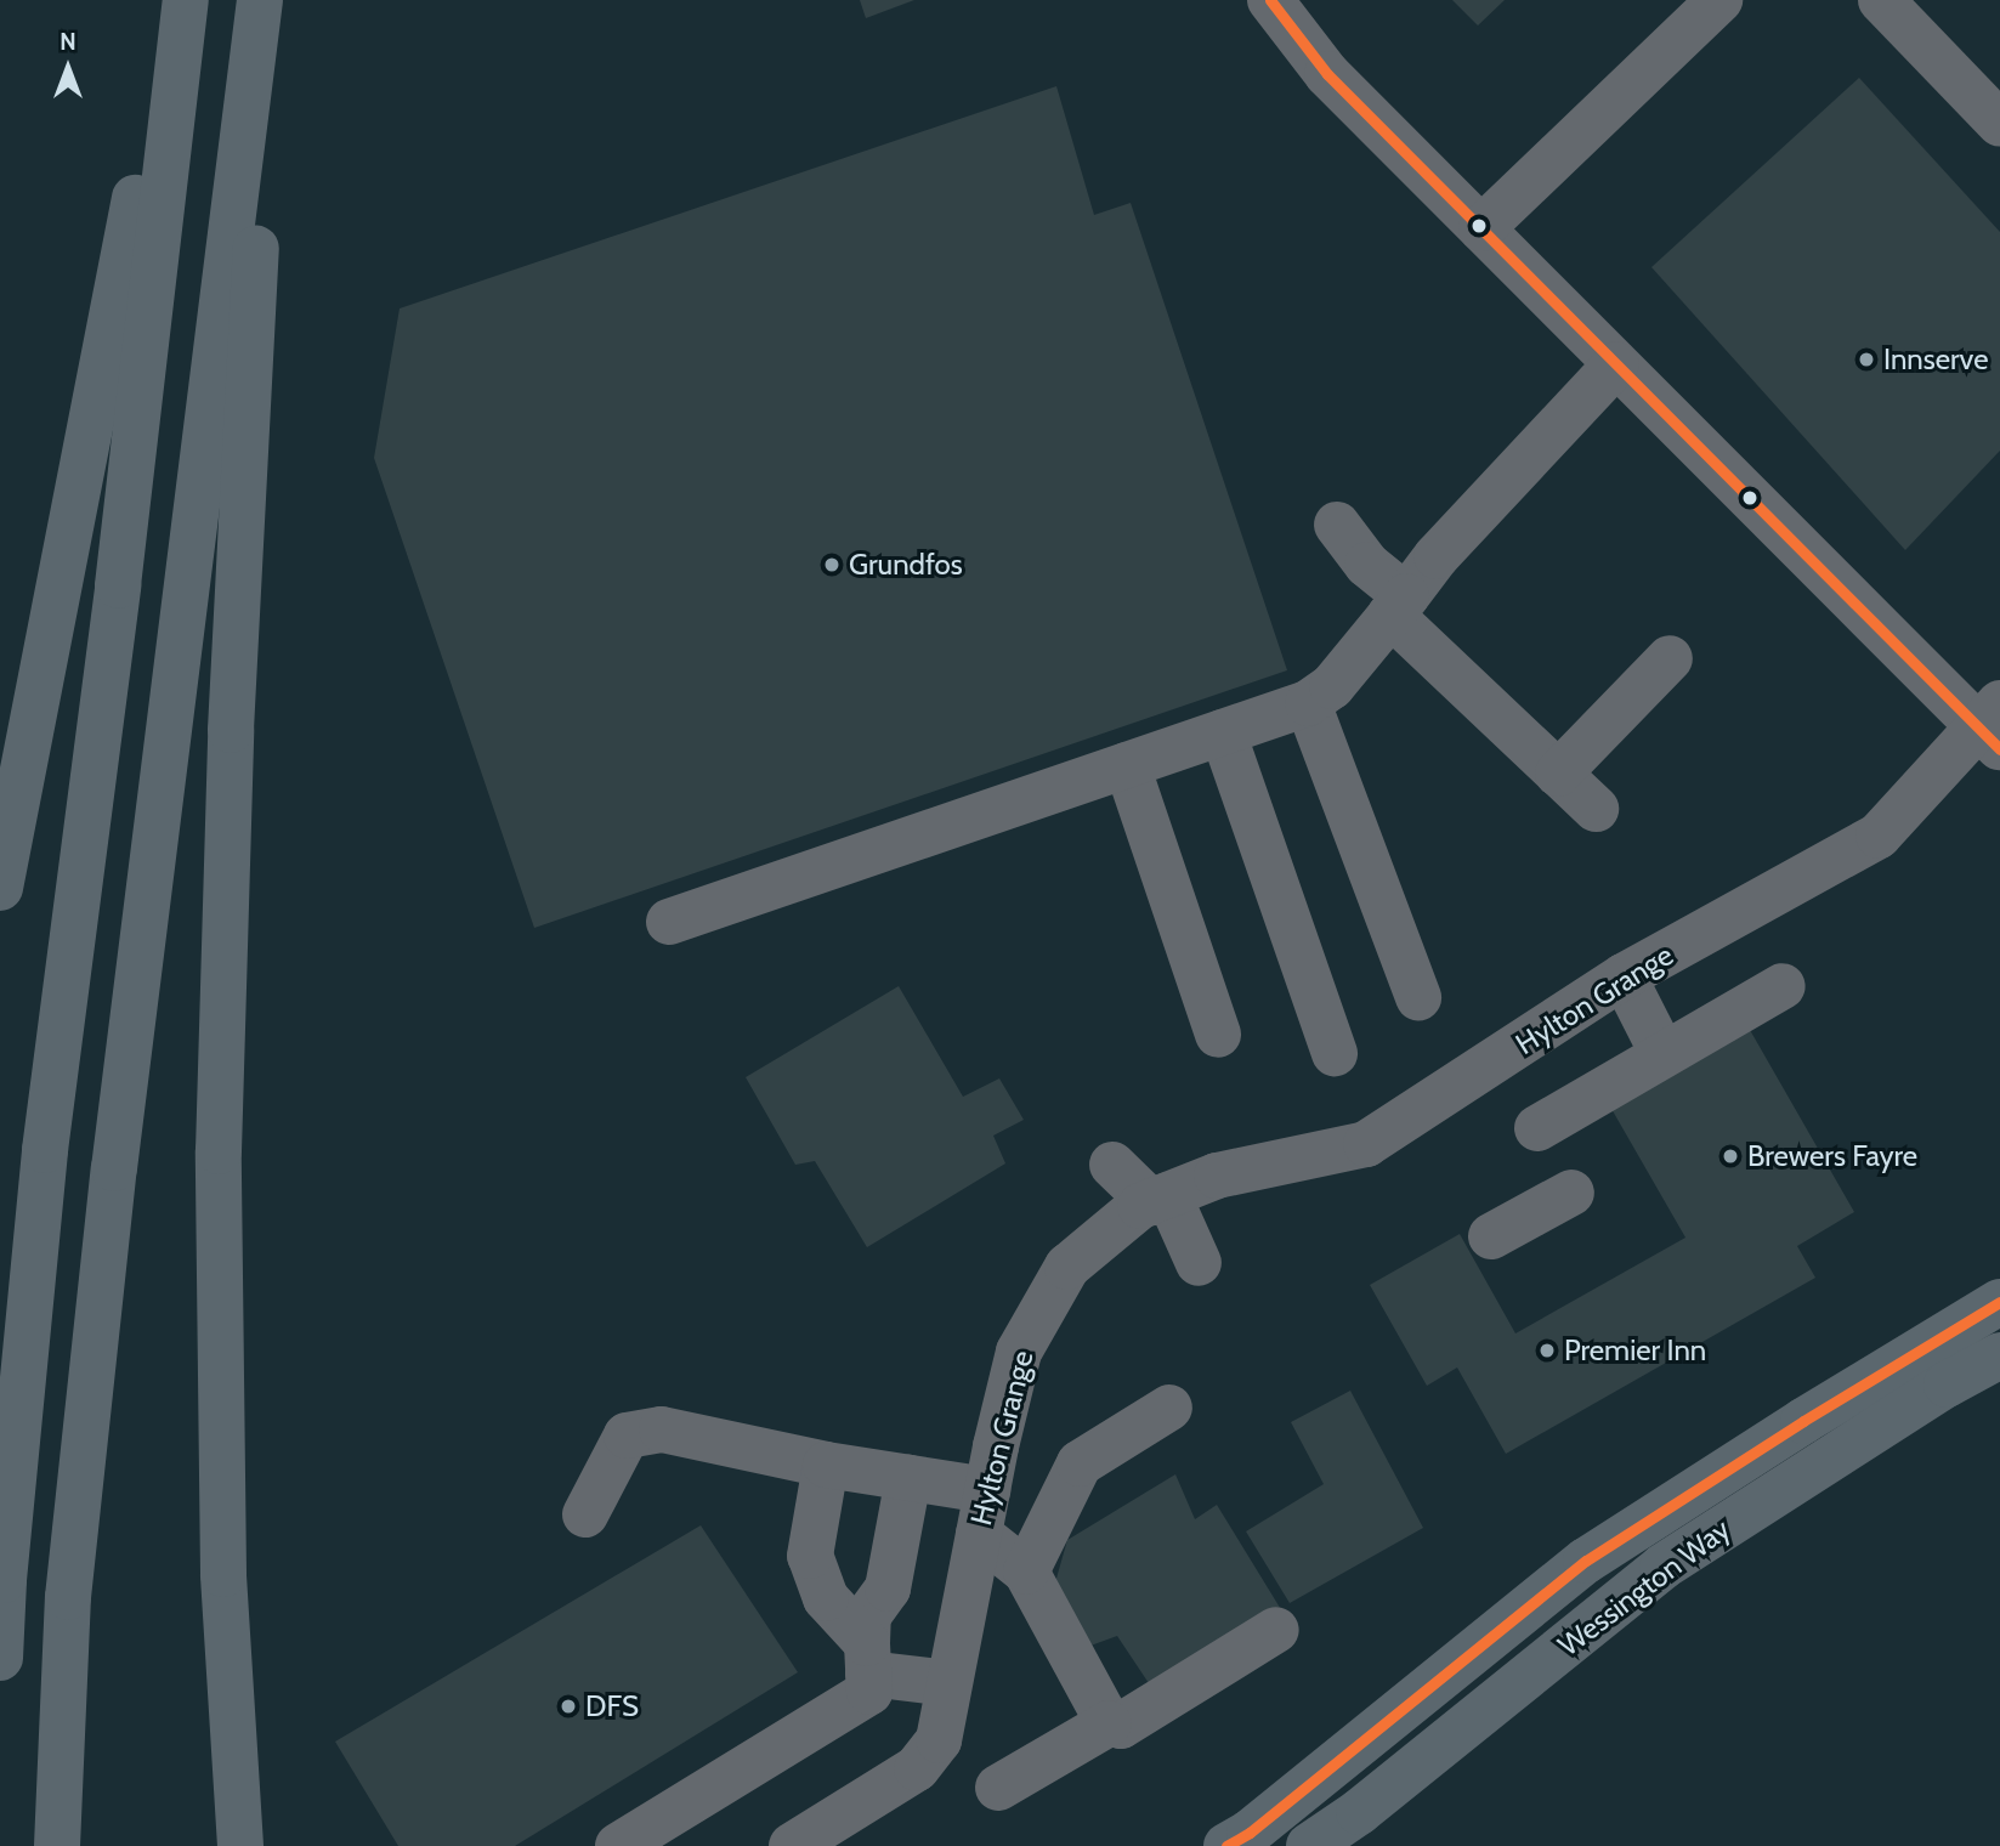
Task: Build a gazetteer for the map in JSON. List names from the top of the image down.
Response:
{
  "streets": {
    "highway": ["Wessington Way"],
    "street": ["Hylton Grange"]
  },
  "places": [
    "Innserve",
    "Grundfos",
    "Brewers Fayre",
    "Premier Inn",
    "DFS"
  ],
  "north": "top"
}
